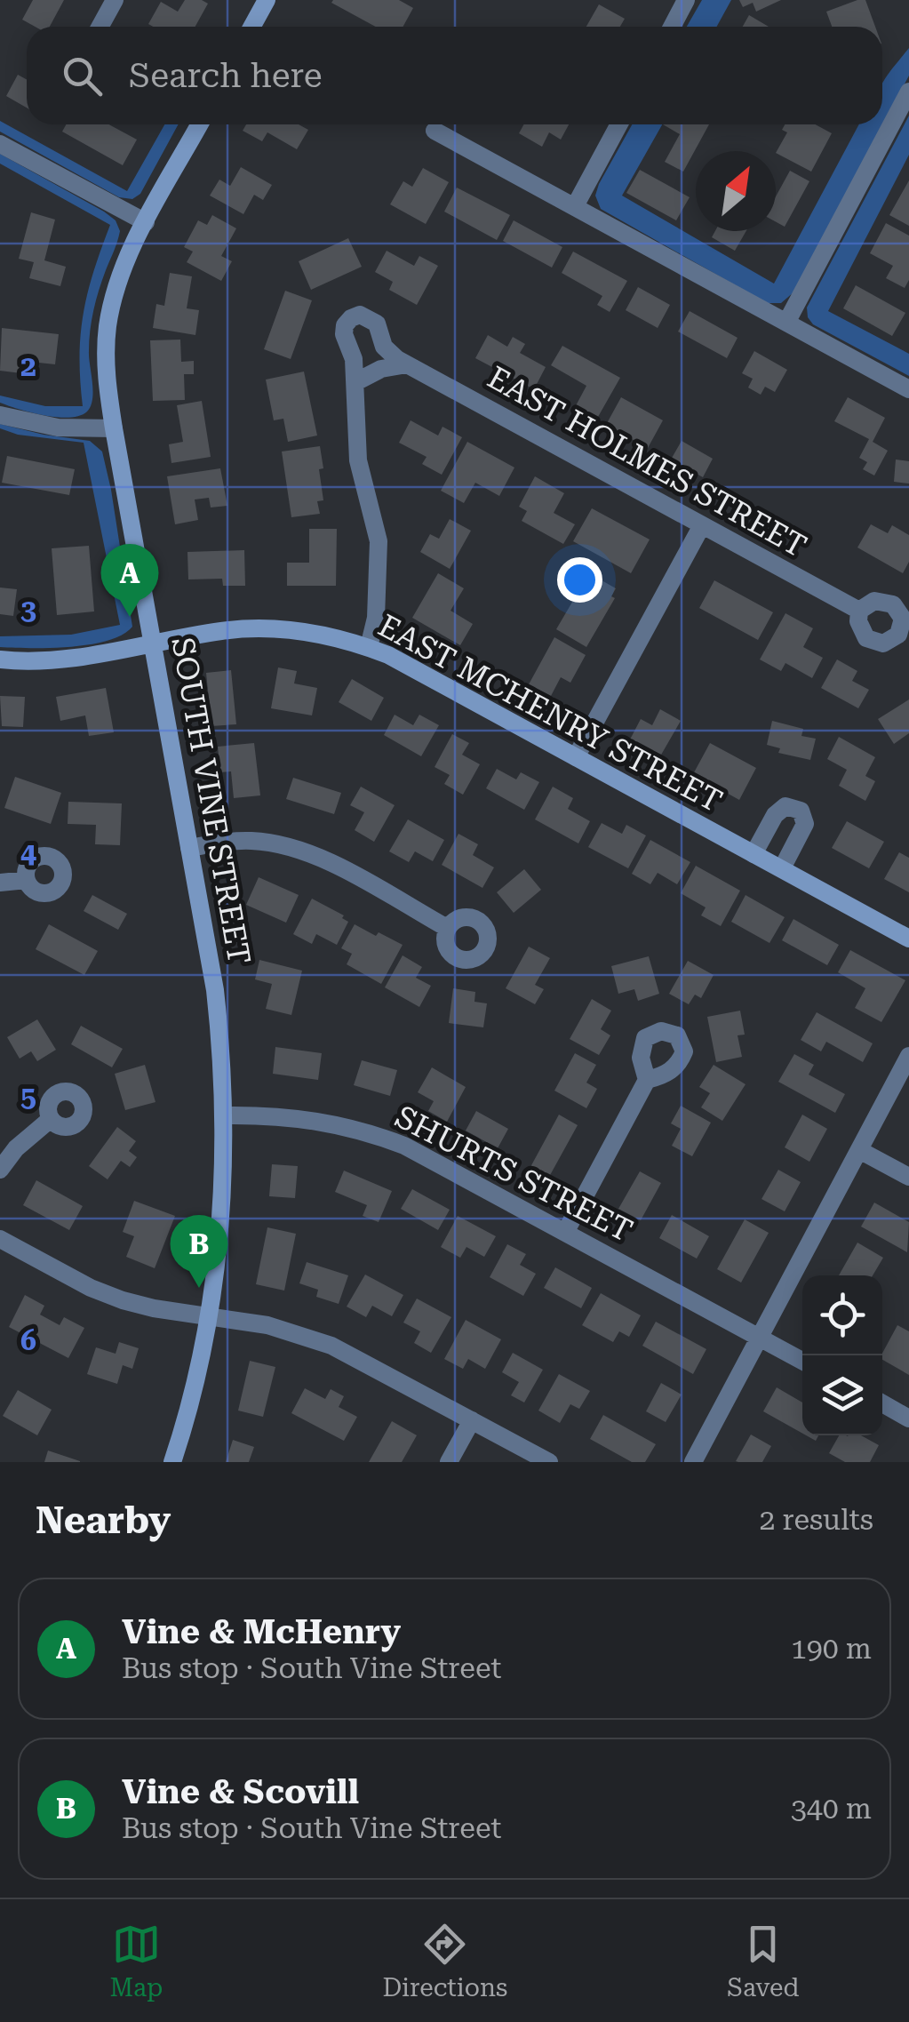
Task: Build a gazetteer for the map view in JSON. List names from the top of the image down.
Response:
{
  "streets": {
    "street": [
      "EAST HOLMES STREET",
      "EAST MCHENRY STREET",
      "SOUTH VINE STREET",
      "SHURTS STREET"
    ]
  },
  "crossings": [
    ["EAST MCHENRY STREET", "SOUTH VINE STREET"],
    ["SOUTH VINE STREET", "SHURTS STREET"]
  ],
  "north": "top right",
  "page": {
    "search": "Search here",
    "pins": ["A", "B"],
    "heading": ["Nearby", "2 results"],
    "list": [
      {
        "mark": "A",
        "name": "Vine & McHenry",
        "note": "Bus stop · South Vine Street",
        "value": "190 m"
      },
      {
        "mark": "B",
        "name": "Vine & Scovill",
        "note": "Bus stop · South Vine Street",
        "value": "340 m"
      }
    ],
    "nav": ["Map", "Directions", "Saved"]
  },
  "grid": {
    "rows": [
      "2",
      "3",
      "4",
      "5",
      "6"
    ]
  }
}
